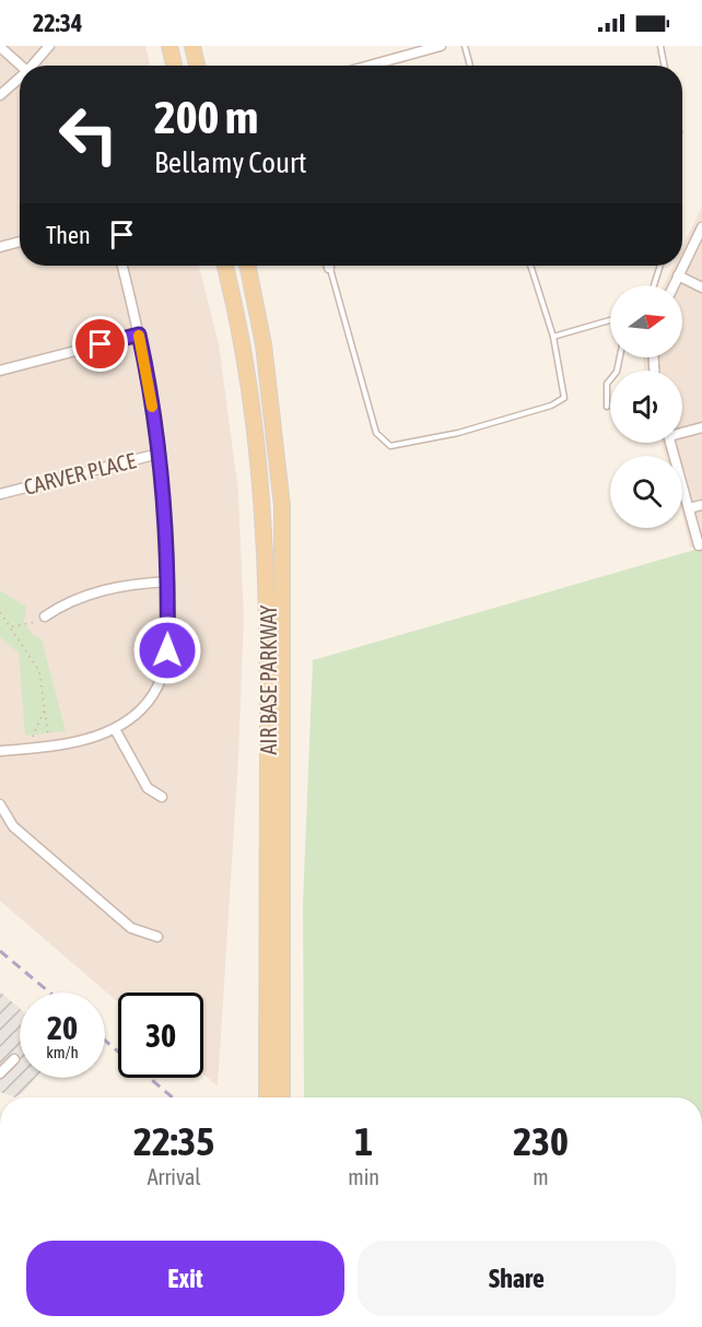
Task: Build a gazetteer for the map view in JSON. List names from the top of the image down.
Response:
{
  "streets": {
    "main road": ["AIR BASE PARKWAY"],
    "street": ["CARVER PLACE"]
  },
  "north": "right",
  "page": {
    "status": "22:34",
    "turn": ["200 m", "Bellamy Court"],
    "then": "Then",
    "speed": "20 km/h",
    "limit": "30",
    "eta": [
      "22:35",
      "Arrival",
      "1",
      "min",
      "230",
      "m"
    ],
    "buttons": ["Exit", "Share"]
  }
}
